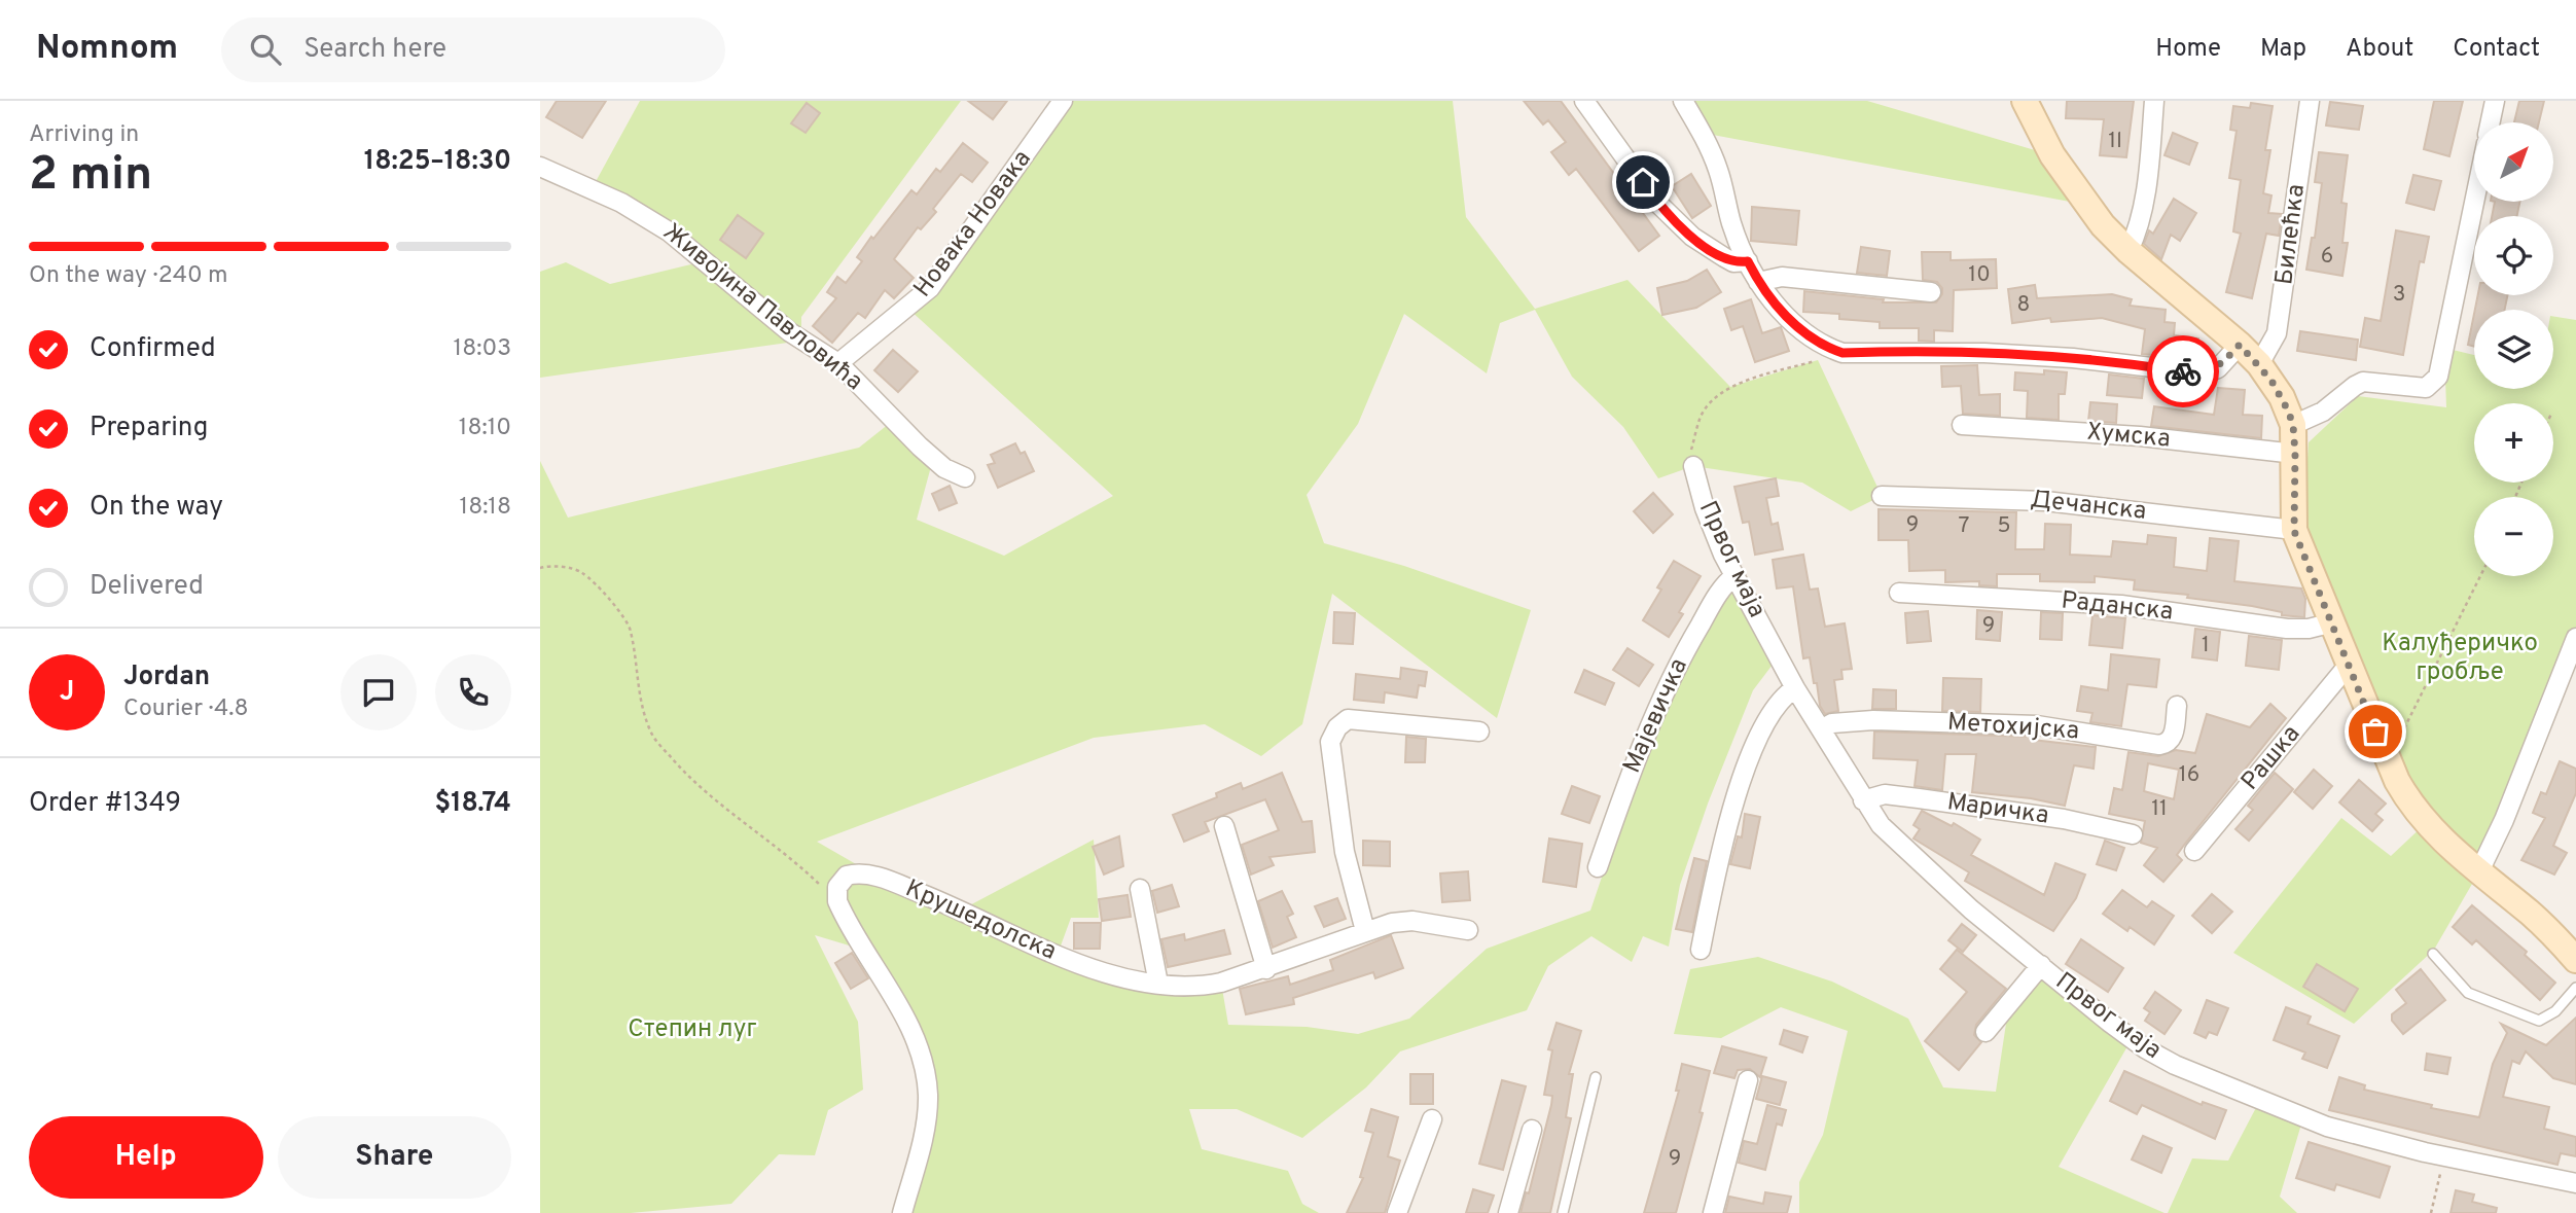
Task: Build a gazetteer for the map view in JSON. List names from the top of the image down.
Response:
{
  "streets": {
    "street": [
      "Новака Новака",
      "Билећка",
      "Живојина Павловића",
      "Хумска",
      "Дечанска",
      "Првог маја",
      "Раданска",
      "Мајевичка",
      "Метохијска",
      "Рашка",
      "Маричка",
      "Крушедолска"
    ]
  },
  "crossings": [
    ["Новака Новака", "Живојина Павловића"],
    ["Првог маја", "Мајевичка"],
    ["Првог маја", "Метохијска"],
    ["Првог маја", "Маричка"]
  ],
  "parks": ["Калуђеричко гробље", "Степин луг"],
  "house_numbers": [
    "1l",
    "6",
    "10",
    "3",
    "8",
    "9",
    "7",
    "5",
    "9",
    "1",
    "16",
    "11",
    "9"
  ],
  "north": "top right",
  "page": {
    "header": "Nomnom",
    "search": "Search here",
    "nav": [
      "Home",
      "Map",
      "About",
      "Contact"
    ],
    "heading": ["2 min", "Arriving in", "18:25–18:30"],
    "panel": [
      "Jordan",
      "Courier · 4.8",
      "Order #1349",
      "$18.74"
    ],
    "map_buttons": ["+", "−"],
    "bar": "On the way · 240 m",
    "list": [
      ["Confirmed", "18:03"],
      ["Preparing", "18:10"],
      ["On the way", "18:18"],
      "Delivered"
    ],
    "round": "J",
    "buttons": ["Help", "Share"]
  }
}
